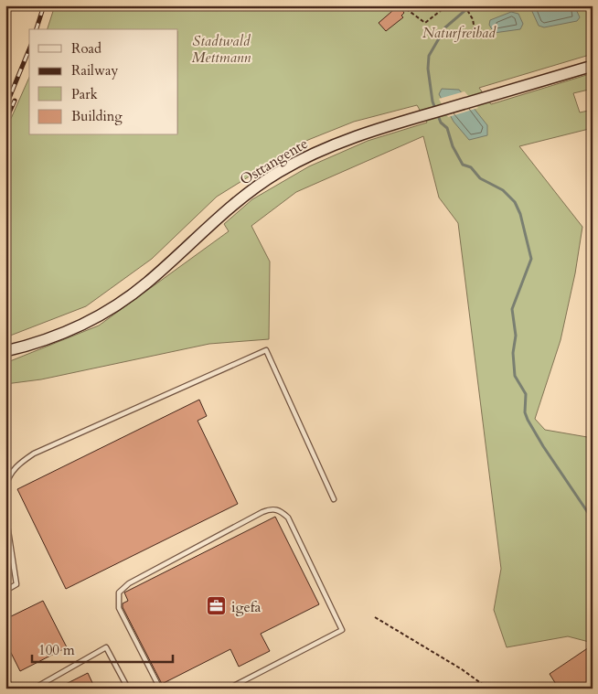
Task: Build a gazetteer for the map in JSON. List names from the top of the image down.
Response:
{
  "streets": {
    "main road": ["Osttangente"]
  },
  "parks": ["Naturfreibad", "Stadtwald Mettmann"],
  "places": {
    "office": ["igefa"]
  },
  "legend": [
    "Road",
    "Railway",
    "Park",
    "Building"
  ],
  "scale_bar": "100 m"
}
